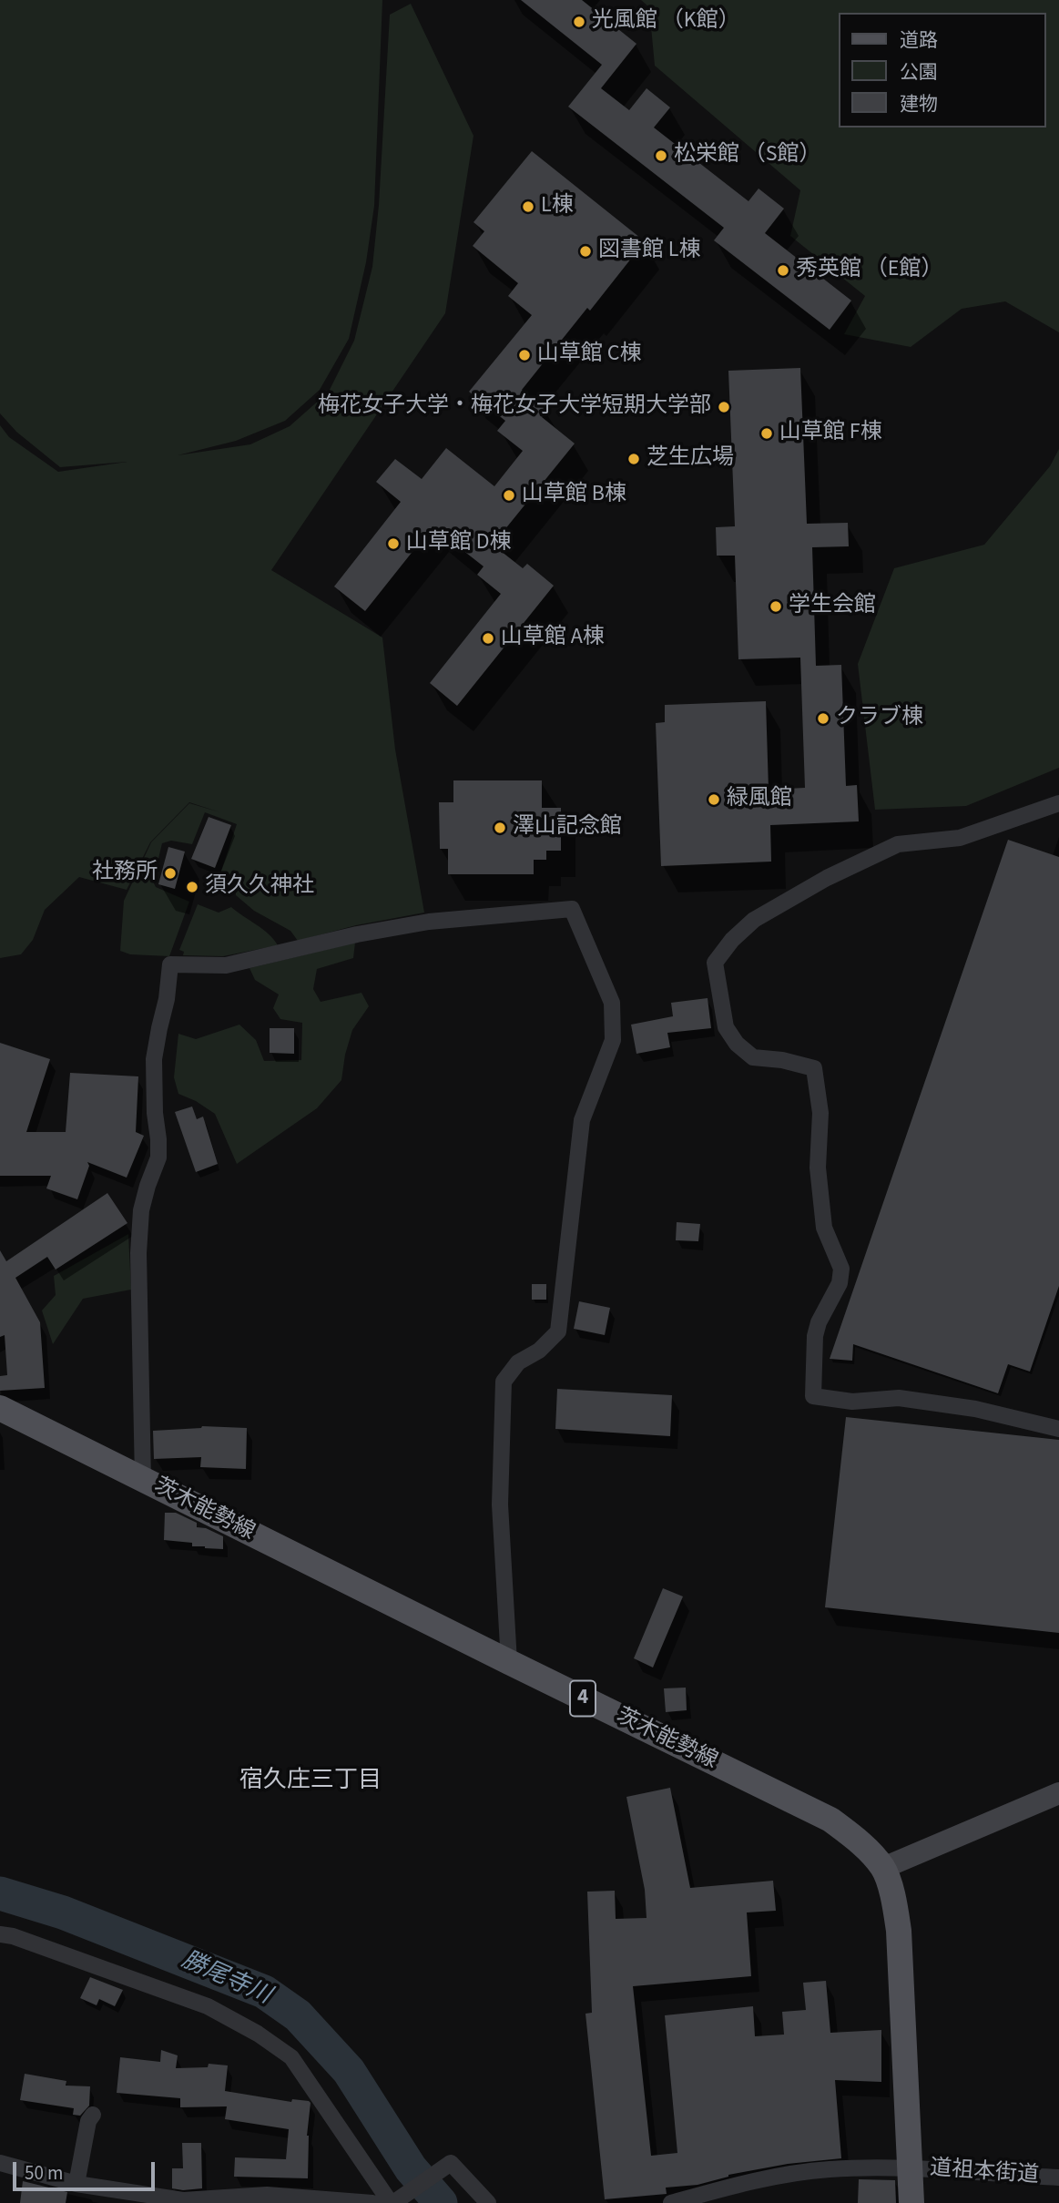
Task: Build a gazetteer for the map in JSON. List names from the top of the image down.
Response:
{
  "streets": {
    "main road": ["茨木能勢線", "4"],
    "street": ["道祖本街道"]
  },
  "crossings": [
    ["茨木能勢線", "道祖本街道"]
  ],
  "districts": ["宿久庄三丁目"],
  "water": ["勝尾寺川"],
  "places": [
    "光風館 （K館）",
    "松栄館 （S館）",
    "L棟",
    "図書館 L棟",
    "秀英館 （E館）",
    "山草館 C棟",
    "梅花女子大学・梅花女子大学短期大学部",
    "山草館 F棟",
    "芝生広場",
    "山草館 B棟",
    "山草館 D棟",
    "学生会館",
    "山草館 A棟",
    "クラブ棟",
    "緑風館",
    "澤山記念館",
    "社務所",
    "須久久神社"
  ],
  "legend": ["道路", "公園", "建物"],
  "scale_bar": "50 m"
}
